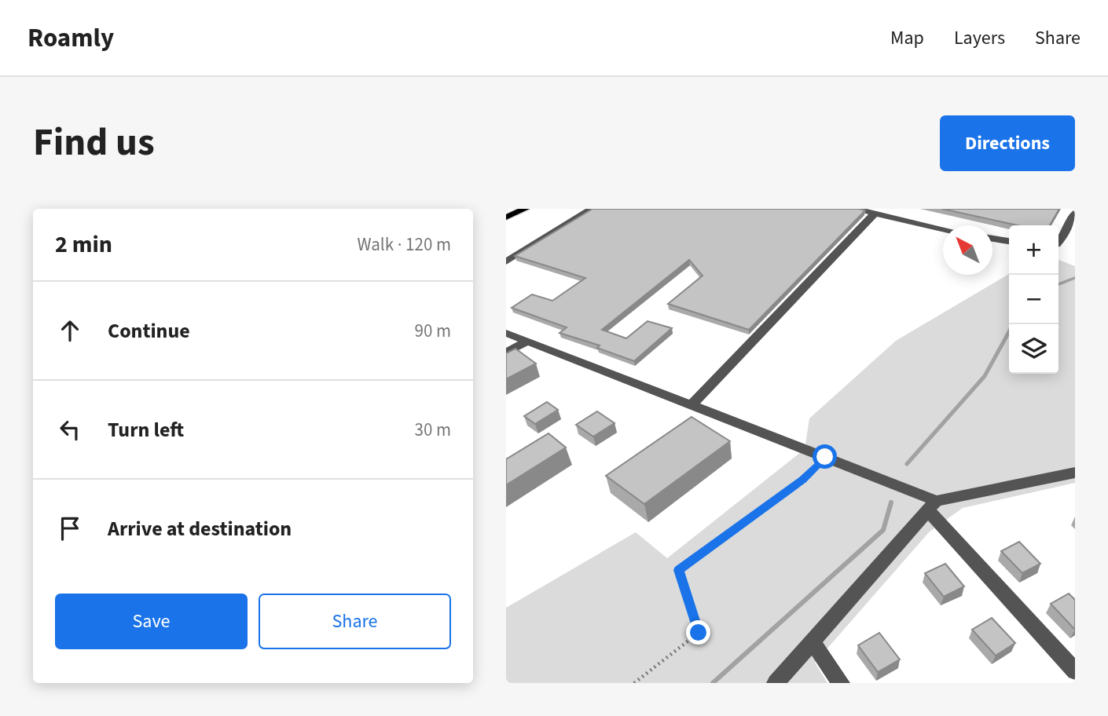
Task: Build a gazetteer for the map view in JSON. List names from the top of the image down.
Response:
{
  "north": "top left",
  "page": {
    "header": "Roamly",
    "nav": ["Map", "Layers", "Share"],
    "title": "Find us",
    "buttons": [
      "Directions",
      ["Save", "Share"]
    ],
    "heading": ["2 min", "Walk · 120 m"],
    "map_buttons": ["+", "−"],
    "list": [
      ["Continue", "90 m"],
      ["Turn left", "30 m"],
      "Arrive at destination"
    ]
  }
}
